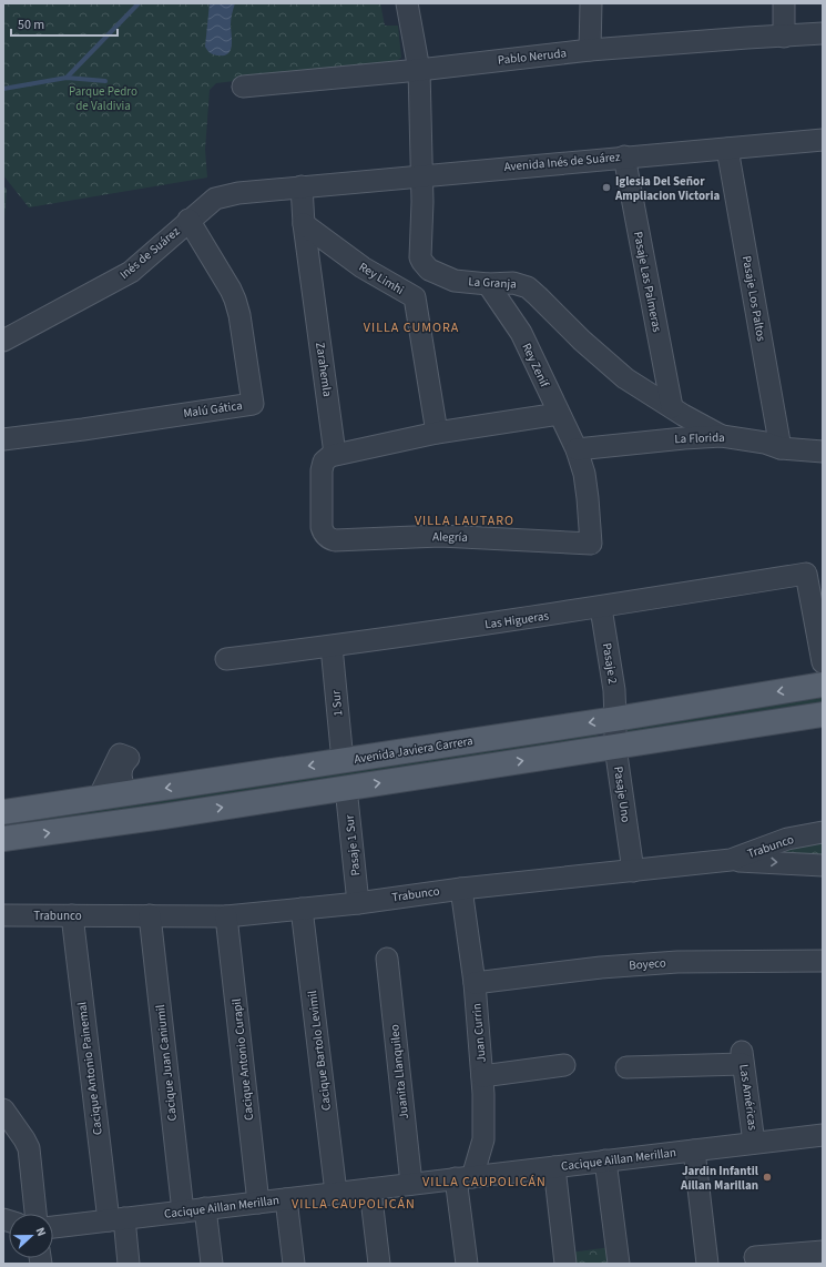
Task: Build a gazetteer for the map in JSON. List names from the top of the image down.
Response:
{
  "streets": {
    "main road": ["Avenida Javiera Carrera"],
    "street": [
      "Pablo Neruda",
      "Avenida Inés de Suárez",
      "Inés de Suárez",
      "Rey Limhi",
      "Pasaje Las Palmeras",
      "La Granja",
      "Pasaje Los Paltos",
      "Rey Zenif",
      "Zarahemla",
      "Malú Gática",
      "La Florida",
      "Alegría",
      "Las Higueras",
      "Pasaje 2",
      "1 Sur",
      "Pasaje Uno",
      "Pasaje 1 Sur",
      "Trabunco",
      "Boyeco",
      "Juan Currin",
      "Cacique Bartolo Levimil",
      "Cacique Antonio Curapil",
      "Cacique Juan Caniumil",
      "Cacique Antonio Painemal",
      "Juanita Llanquileo",
      "Las Américas",
      "Cacique Aillan Merillan"
    ]
  },
  "crossings": [
    ["Pablo Neruda", "La Granja"],
    ["Avenida Inés de Suárez", "Inés de Suárez"],
    ["Avenida Inés de Suárez", "Pasaje Las Palmeras"],
    ["Avenida Inés de Suárez", "La Granja"],
    ["Avenida Inés de Suárez", "Pasaje Los Paltos"],
    ["Avenida Inés de Suárez", "Zarahemla"],
    ["Inés de Suárez", "Zarahemla"],
    ["Inés de Suárez", "Malú Gática"],
    ["Rey Limhi", "Zarahemla"],
    ["Pasaje Las Palmeras", "La Granja"],
    ["La Granja", "Rey Zenif"],
    ["La Granja", "La Florida"],
    ["Pasaje Los Paltos", "La Florida"],
    ["Rey Zenif", "La Florida"],
    ["Rey Zenif", "Alegría"],
    ["Zarahemla", "Alegría"],
    ["La Florida", "Alegría"],
    ["Las Higueras", "Pasaje 2"],
    ["Las Higueras", "1 Sur"],
    ["Pasaje 2", "Avenida Javiera Carrera"],
    ["Pasaje 2", "Pasaje Uno"],
    ["1 Sur", "Avenida Javiera Carrera"],
    ["Avenida Javiera Carrera", "Pasaje Uno"],
    ["Pasaje Uno", "Trabunco"],
    ["Pasaje 1 Sur", "Trabunco"],
    ["Trabunco", "Juan Currin"],
    ["Trabunco", "Cacique Bartolo Levimil"],
    ["Trabunco", "Cacique Antonio Curapil"],
    ["Trabunco", "Cacique Juan Caniumil"],
    ["Trabunco", "Cacique Antonio Painemal"],
    ["Boyeco", "Juan Currin"],
    ["Juan Currin", "Cacique Aillan Merillan"],
    ["Cacique Bartolo Levimil", "Cacique Aillan Merillan"],
    ["Cacique Antonio Curapil", "Cacique Aillan Merillan"],
    ["Cacique Juan Caniumil", "Cacique Aillan Merillan"],
    ["Cacique Antonio Painemal", "Cacique Aillan Merillan"],
    ["Juanita Llanquileo", "Cacique Aillan Merillan"],
    ["Las Américas", "Cacique Aillan Merillan"]
  ],
  "districts": [
    "VILLA CUMORA",
    "VILLA LAUTARO",
    "VILLA CAUPOLICÁN",
    "VILLA CAUPOLICÁN"
  ],
  "parks": ["Parque Pedro de Valdivia"],
  "places": ["Iglesia Del Señor Ampliacion Victoria", "Jardin Infantil Aillan Marillan"],
  "scale_bar": "50 m",
  "north": "right"
}
